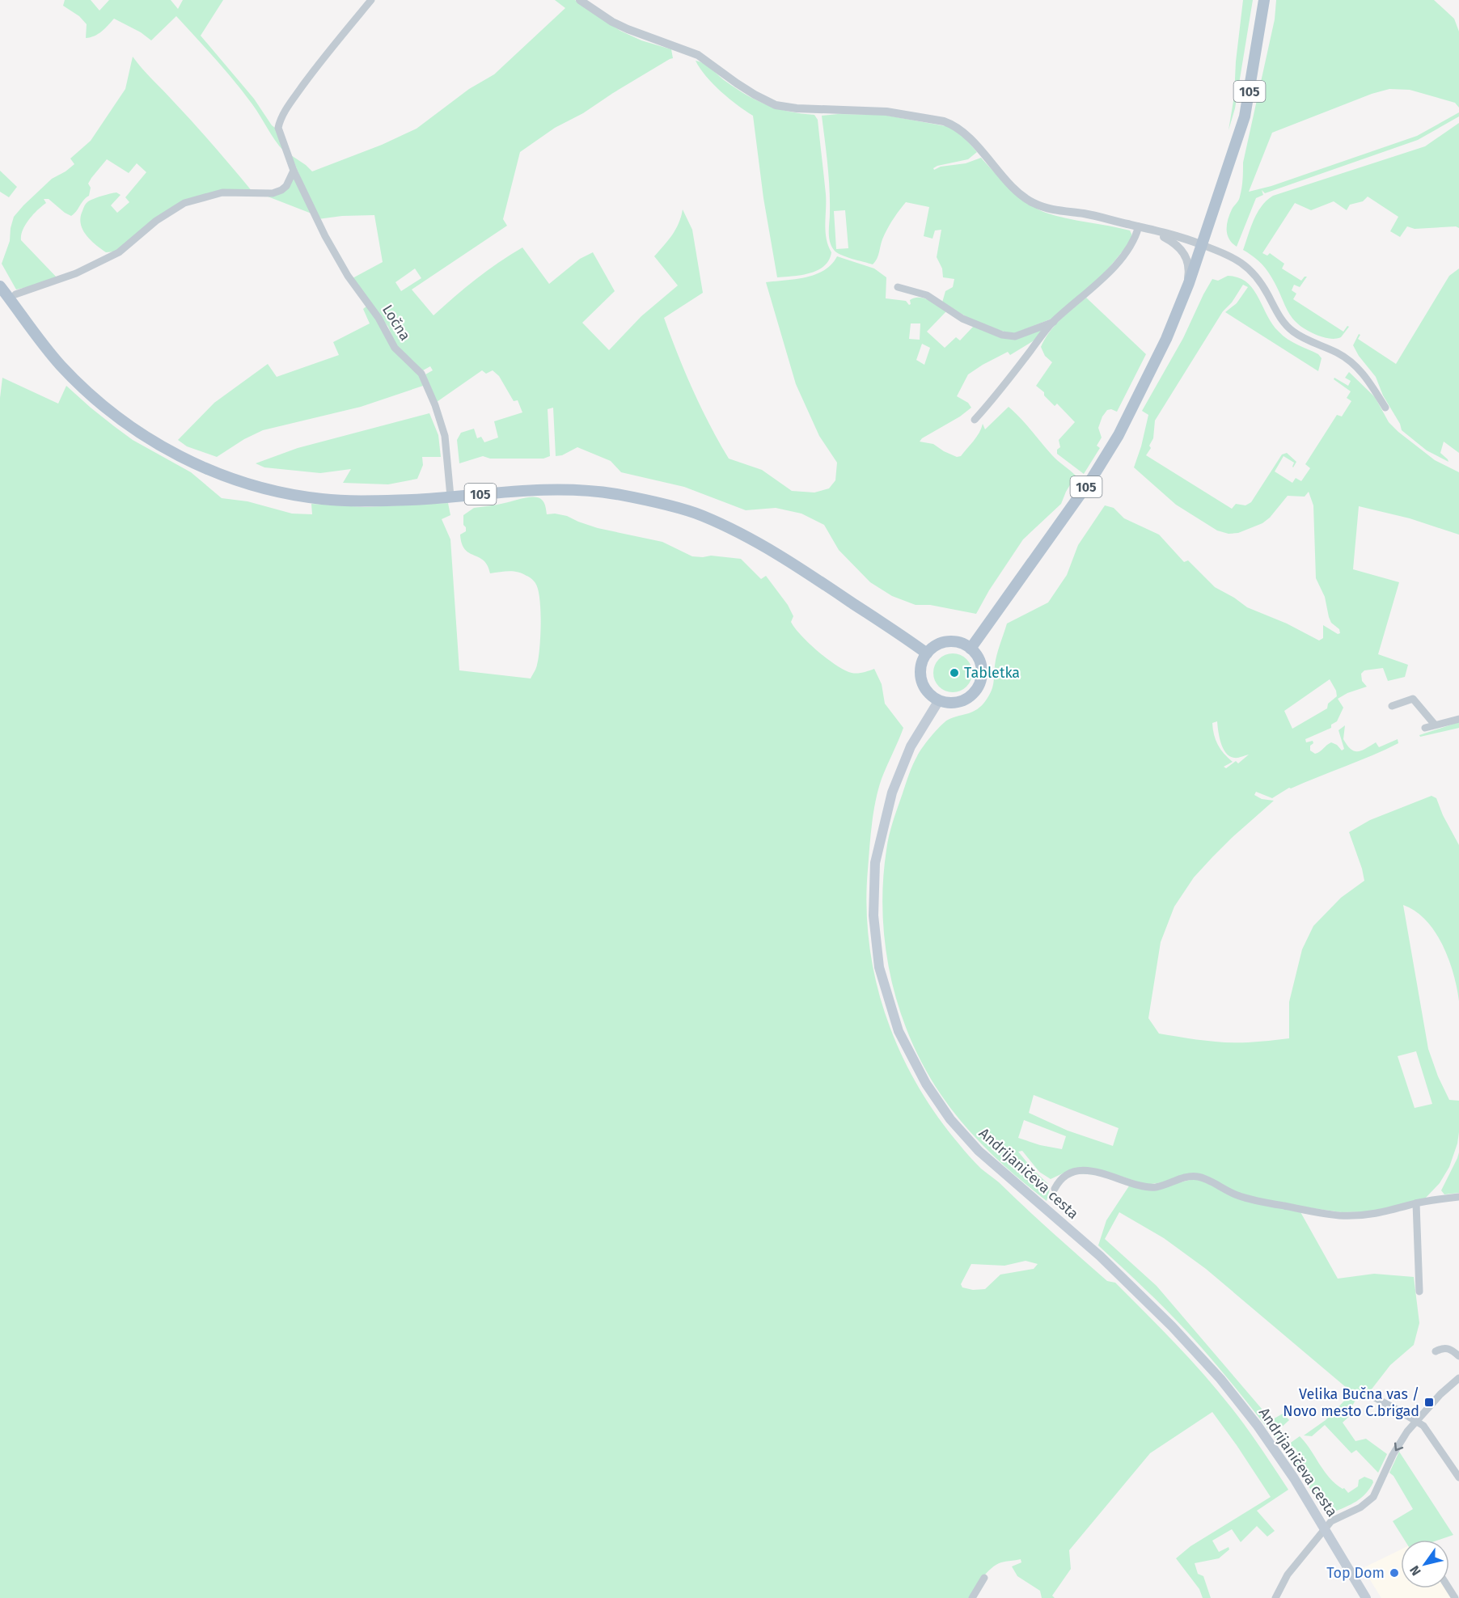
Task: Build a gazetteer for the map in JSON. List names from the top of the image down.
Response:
{
  "streets": {
    "main road": ["105", "Andrijaničeva cesta"],
    "street": ["Ločna"]
  },
  "crossings": [
    ["105", "Ločna"],
    ["105", "Andrijaničeva cesta"]
  ],
  "places": {
    "other": ["Tabletka", "Top Dom"],
    "transit": ["Velika Bučna vas / Novo mesto C.brigad"]
  },
  "north": "bottom left"
}
